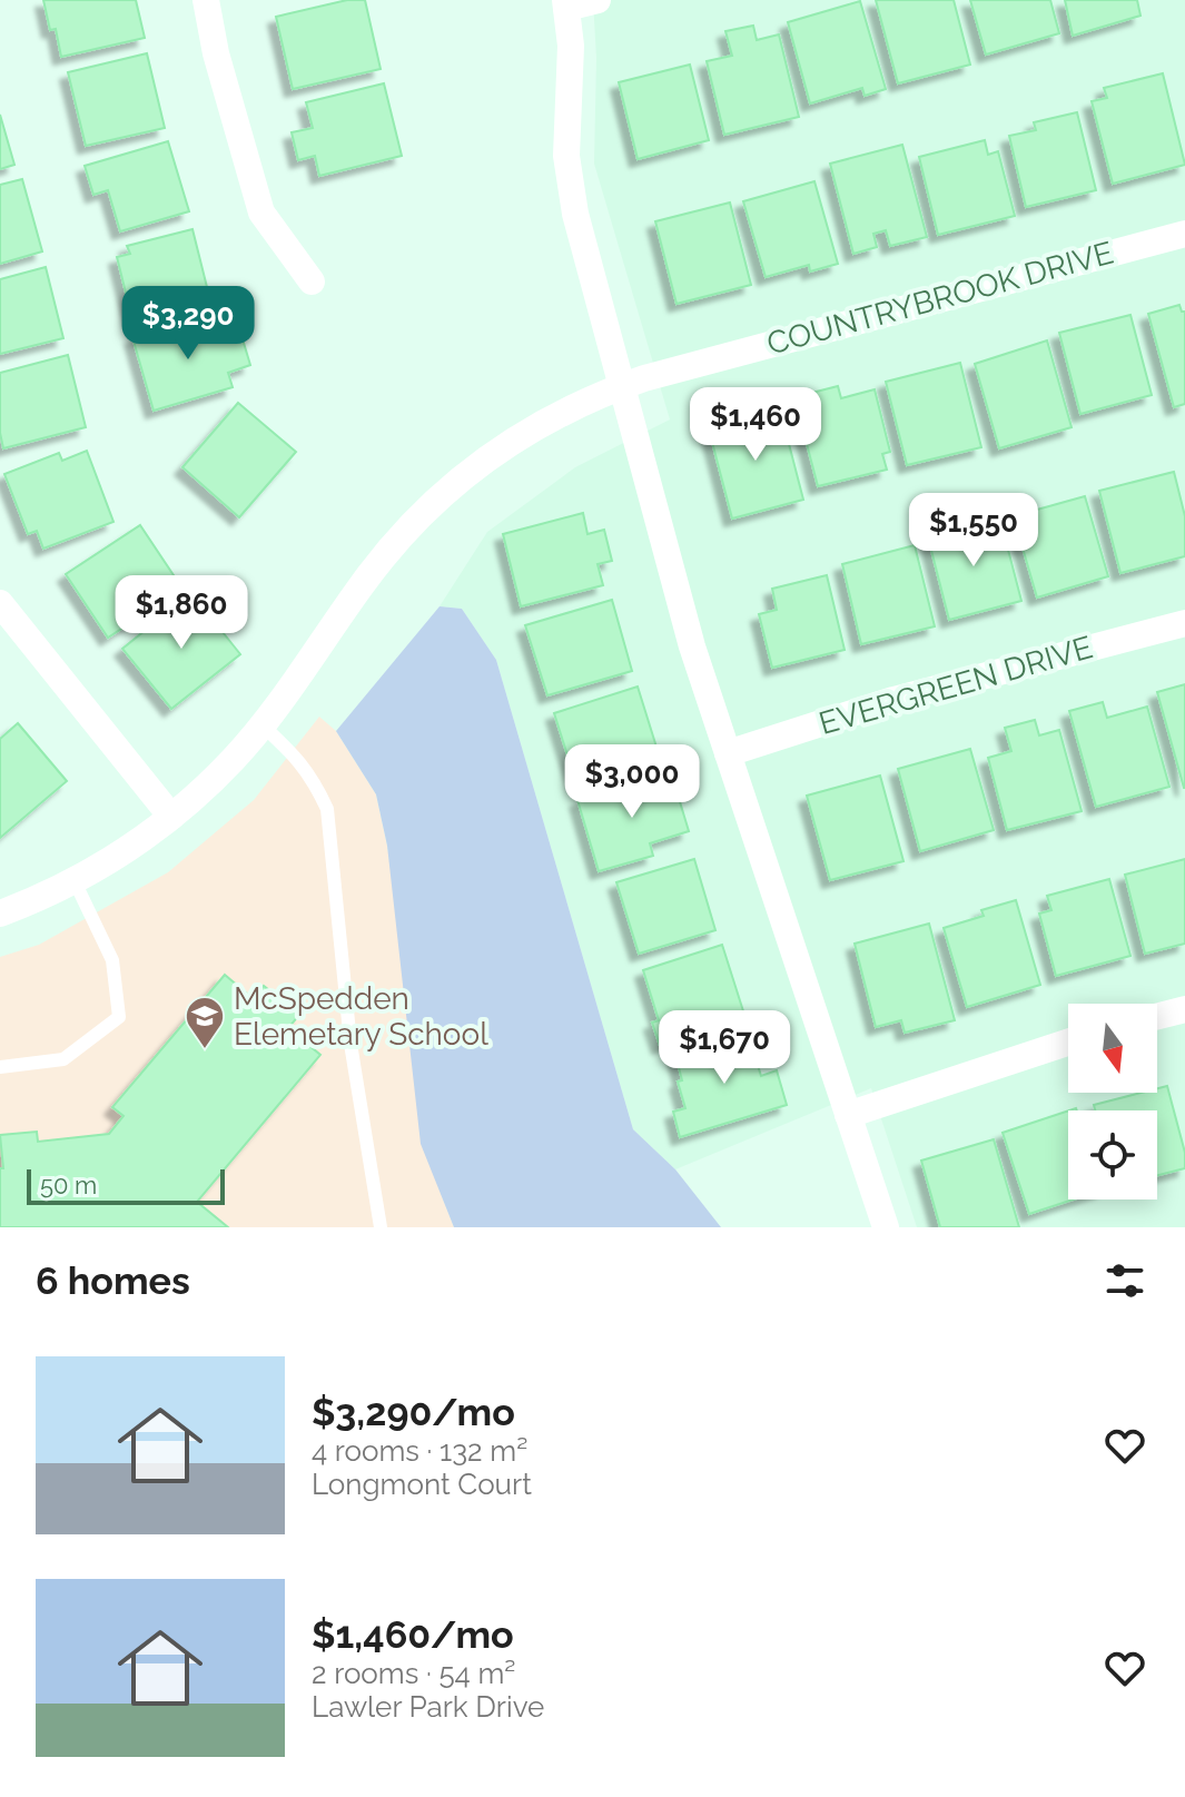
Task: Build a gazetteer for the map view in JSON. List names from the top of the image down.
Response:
{
  "streets": {
    "street": ["COUNTRYBROOK DRIVE", "EVERGREEN DRIVE"]
  },
  "places": {
    "school or university": ["McSpedden Elemetary School"]
  },
  "scale_bar": "50 m",
  "north": "bottom",
  "page": {
    "price": [
      "$3,290",
      "$1,460",
      "$1,550",
      "$1,860",
      "$3,000",
      "$1,670"
    ],
    "scale": "50 m",
    "heading": "6 homes",
    "list": [
      {
        "name": "$3,290/mo",
        "note": "4 rooms · 132 m² · Longmont Court"
      },
      {
        "name": "$1,460/mo",
        "note": "2 rooms · 54 m² · Lawler Park Drive"
      }
    ]
  }
}
